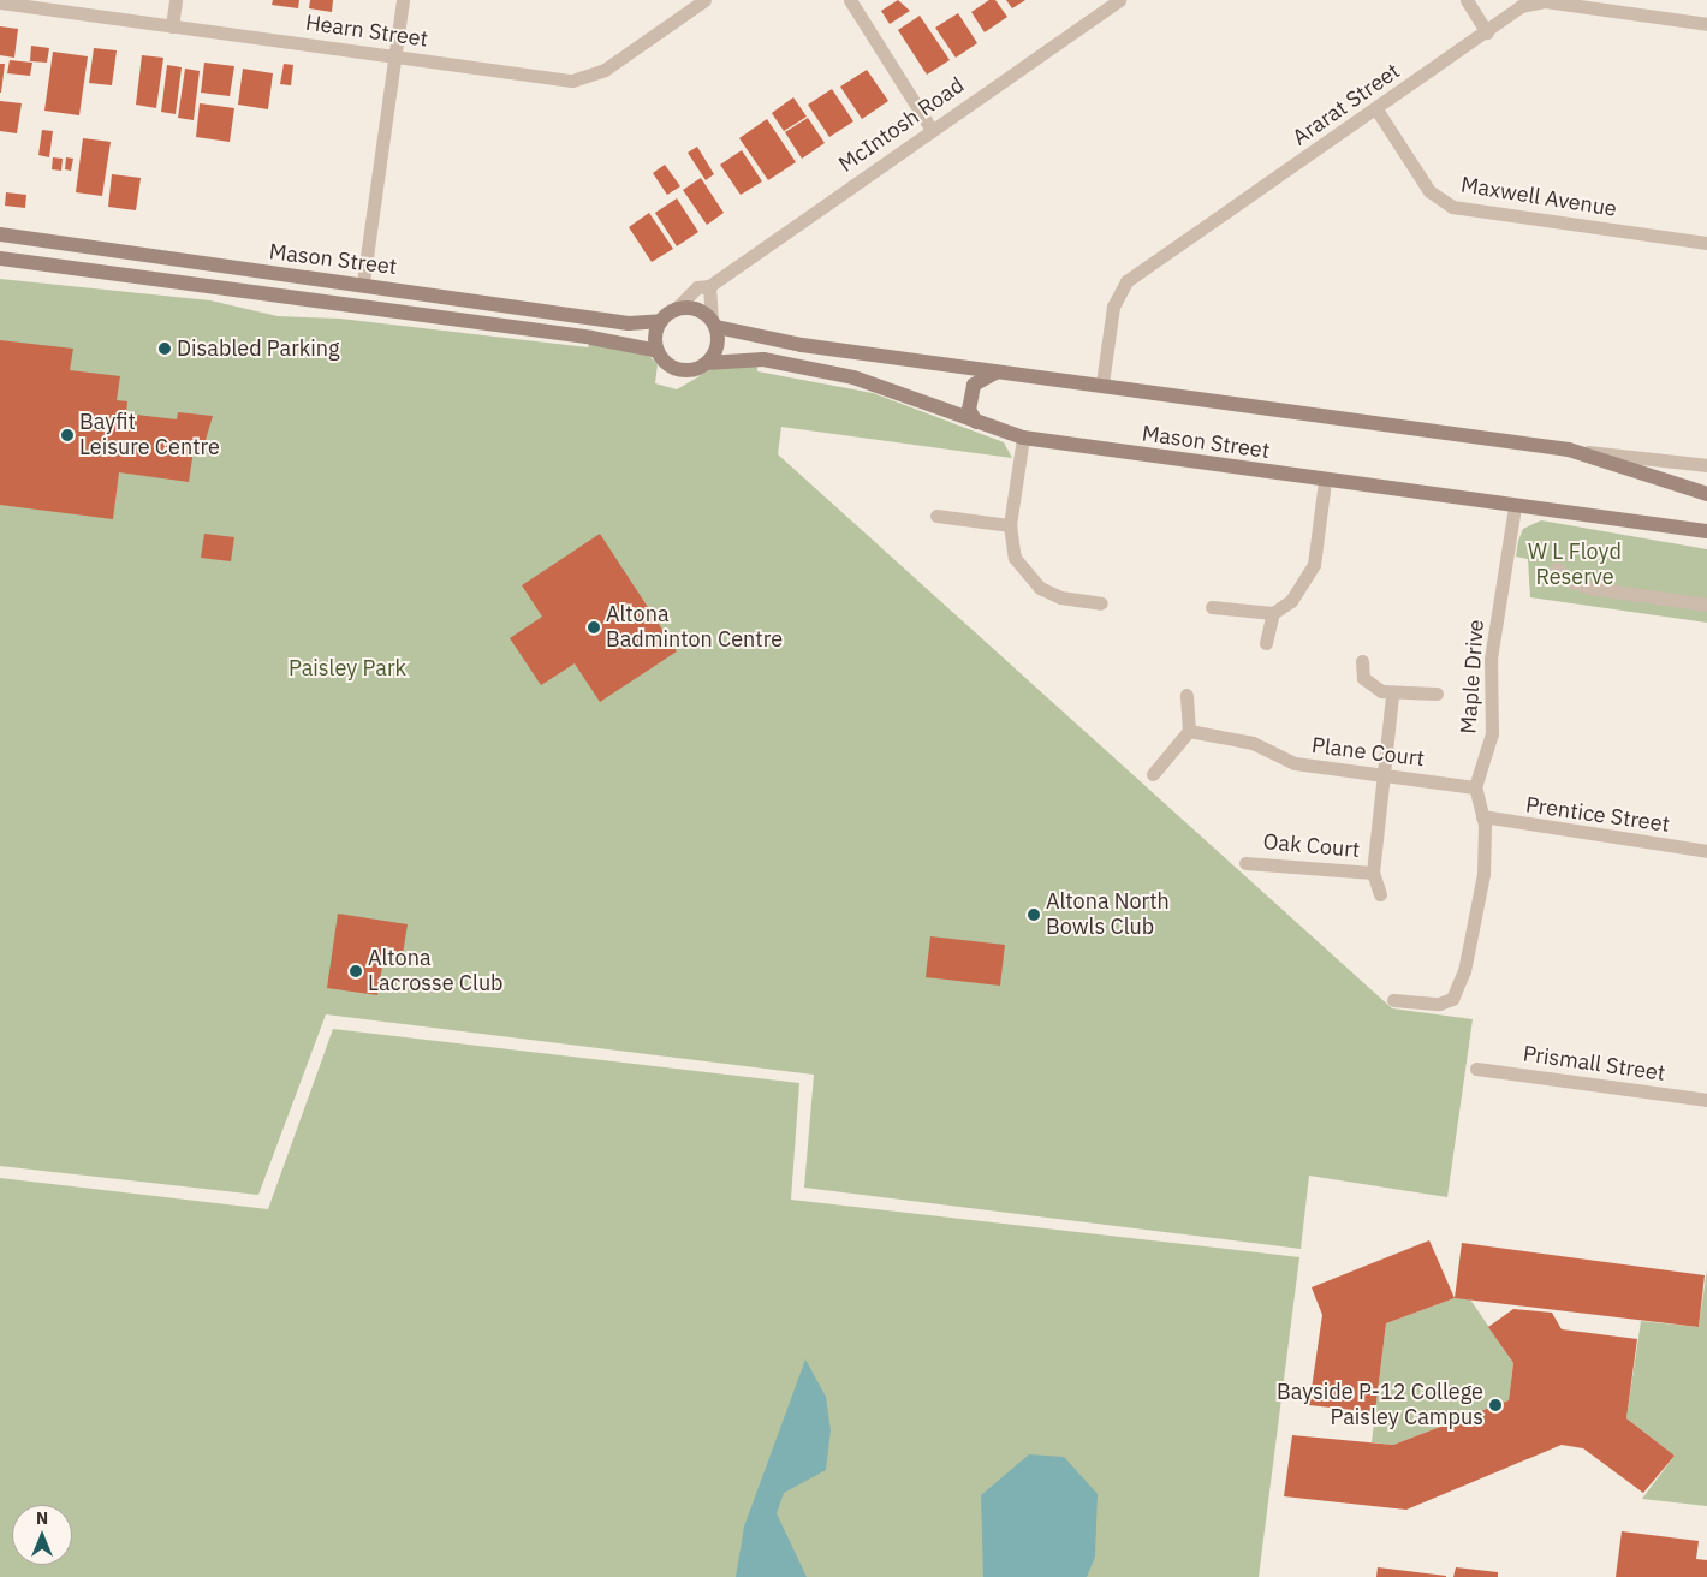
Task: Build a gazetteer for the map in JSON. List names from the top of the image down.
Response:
{
  "streets": {
    "street": [
      "Hearn Street",
      "Ararat Street",
      "McIntosh Road",
      "Maxwell Avenue",
      "Mason Street",
      "Maple Drive",
      "Plane Court",
      "Prentice Street",
      "Oak Court",
      "Prismall Street"
    ]
  },
  "crossings": [
    ["Ararat Street", "Maxwell Avenue"],
    ["Ararat Street", "Mason Street"],
    ["McIntosh Road", "Mason Street"],
    ["Mason Street", "Maple Drive"],
    ["Maple Drive", "Plane Court"],
    ["Plane Court", "Oak Court"]
  ],
  "parks": ["W L Floyd Reserve", "Paisley Park"],
  "places": [
    "Disabled Parking",
    "Bayfit Leisure Centre",
    "Altona Badminton Centre",
    "Altona North Bowls Club",
    "Altona Lacrosse Club",
    "Bayside P-12 College Paisley Campus"
  ],
  "north": "top"
}
